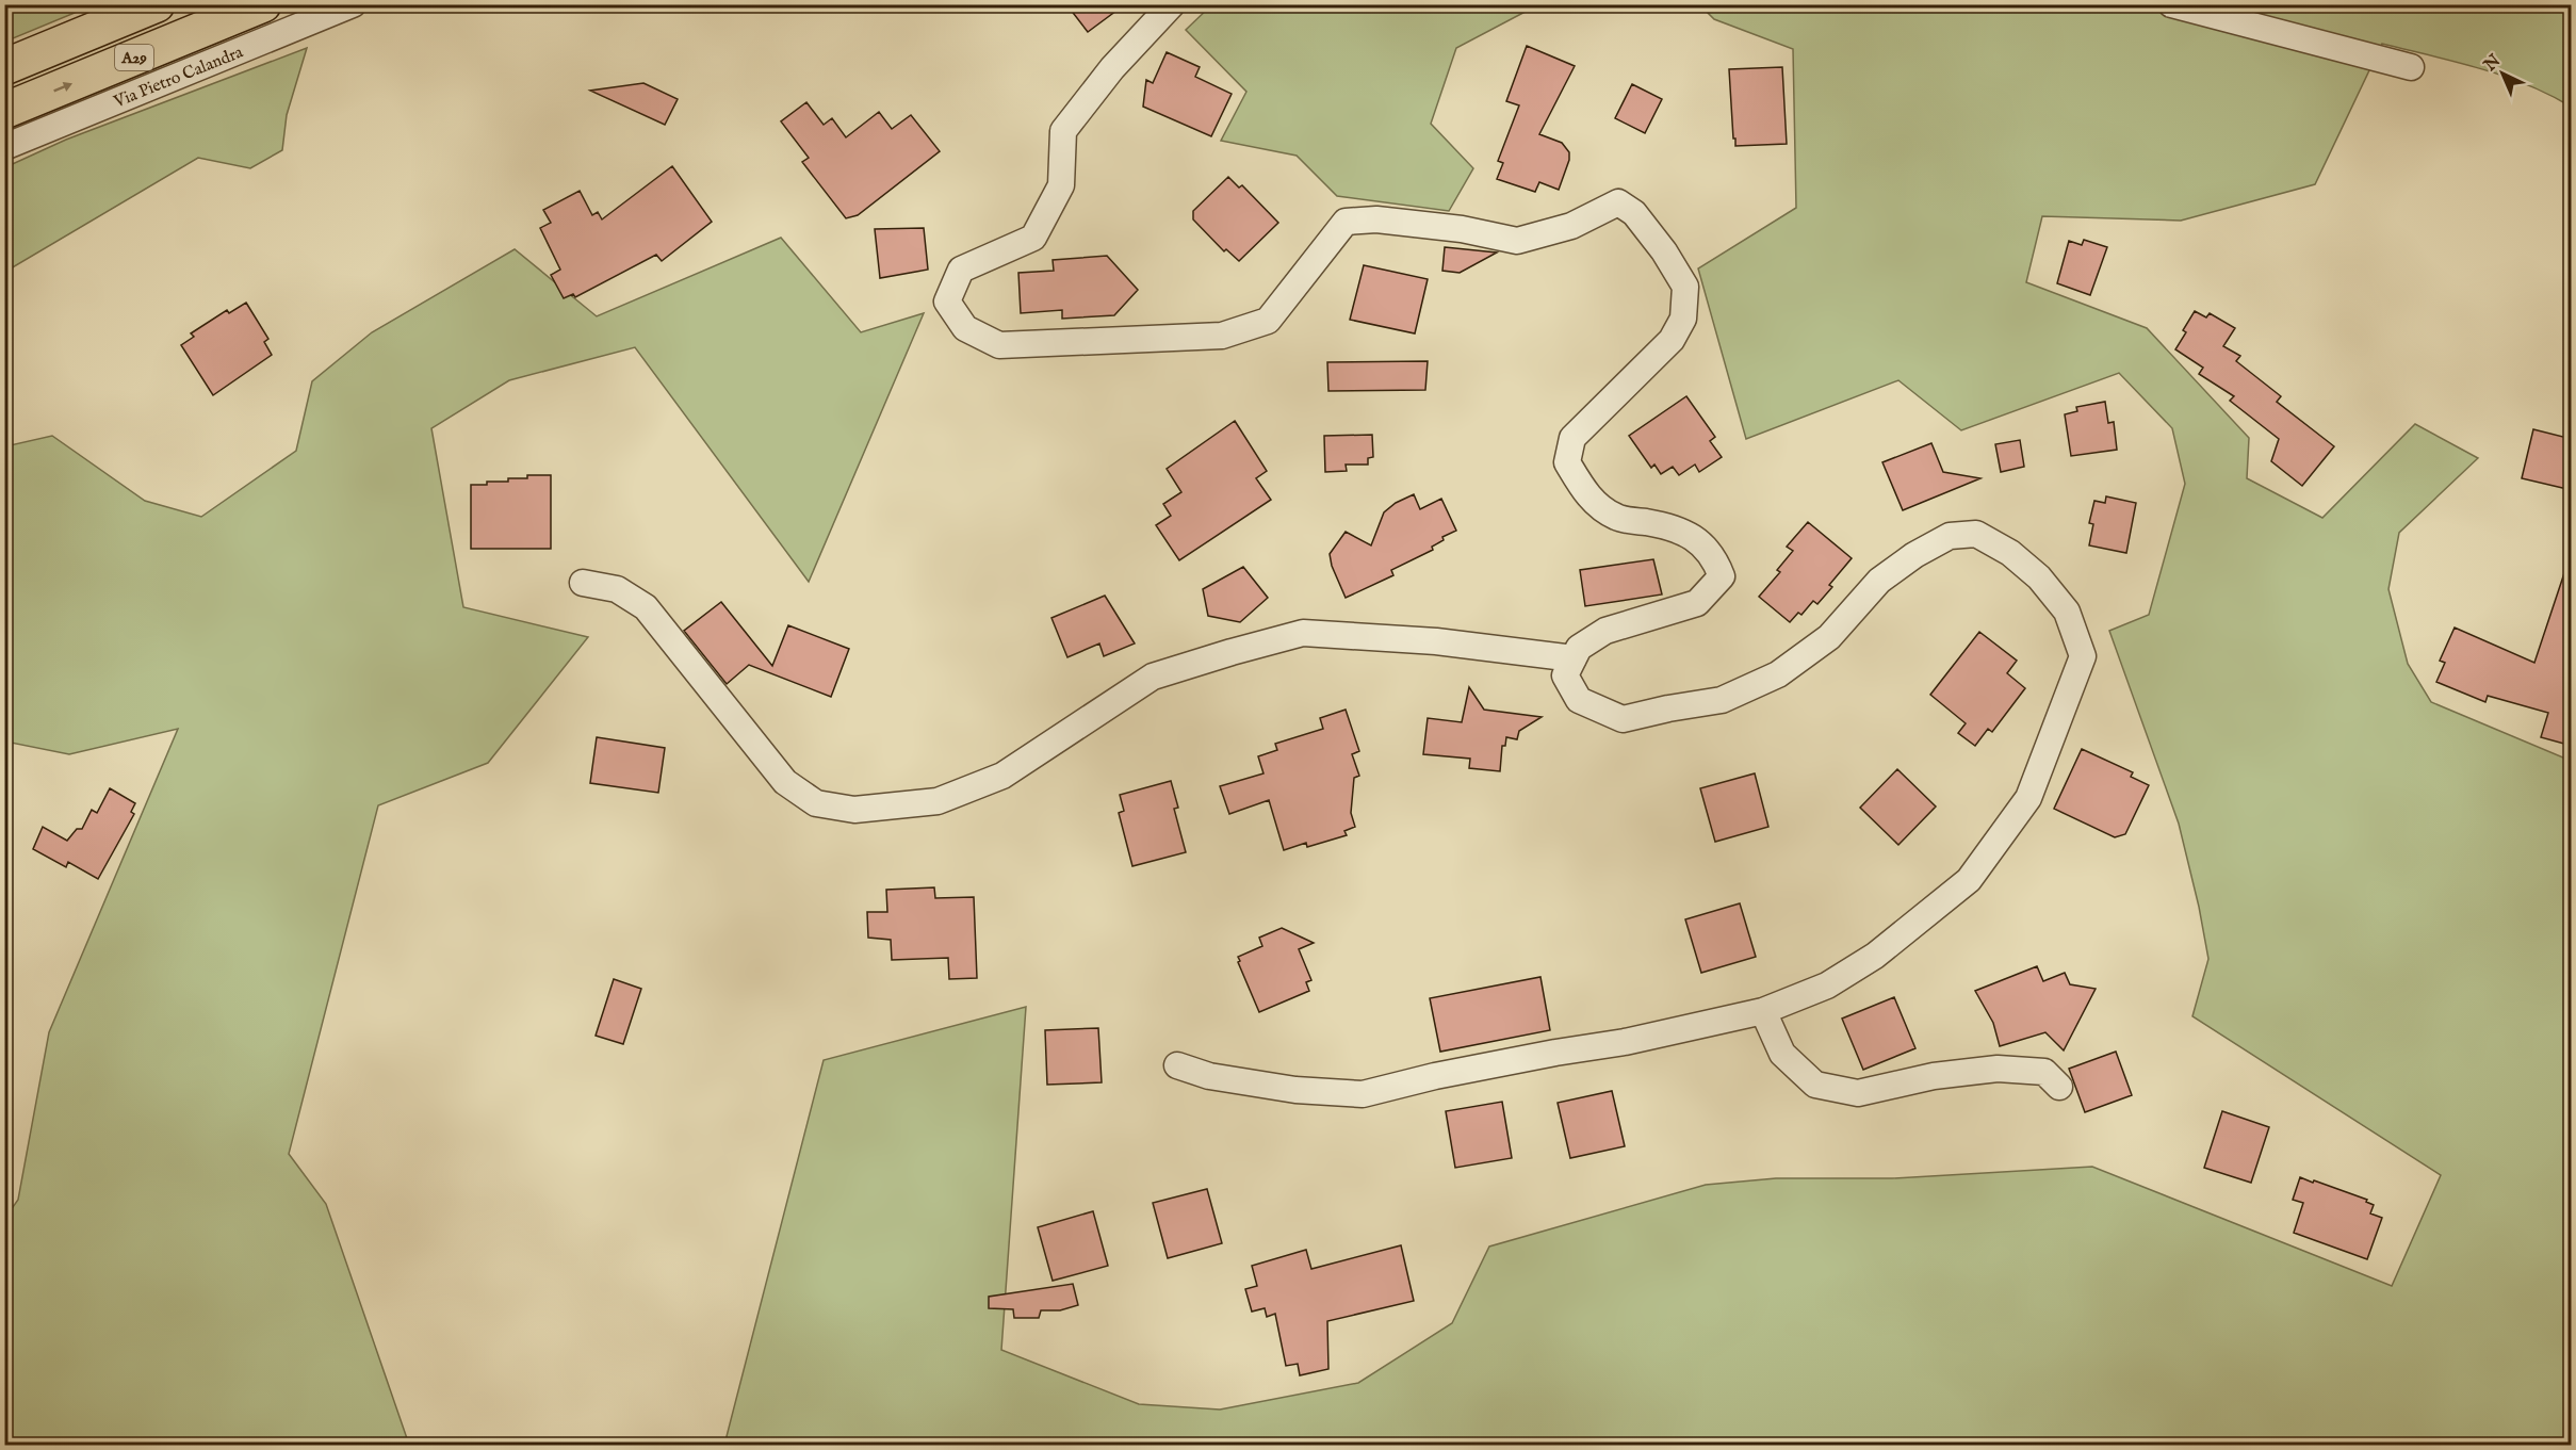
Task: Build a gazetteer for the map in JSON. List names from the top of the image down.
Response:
{
  "streets": {
    "highway": ["A29"],
    "street": ["Via Pietro Calandra"]
  },
  "north": "top left"
}
